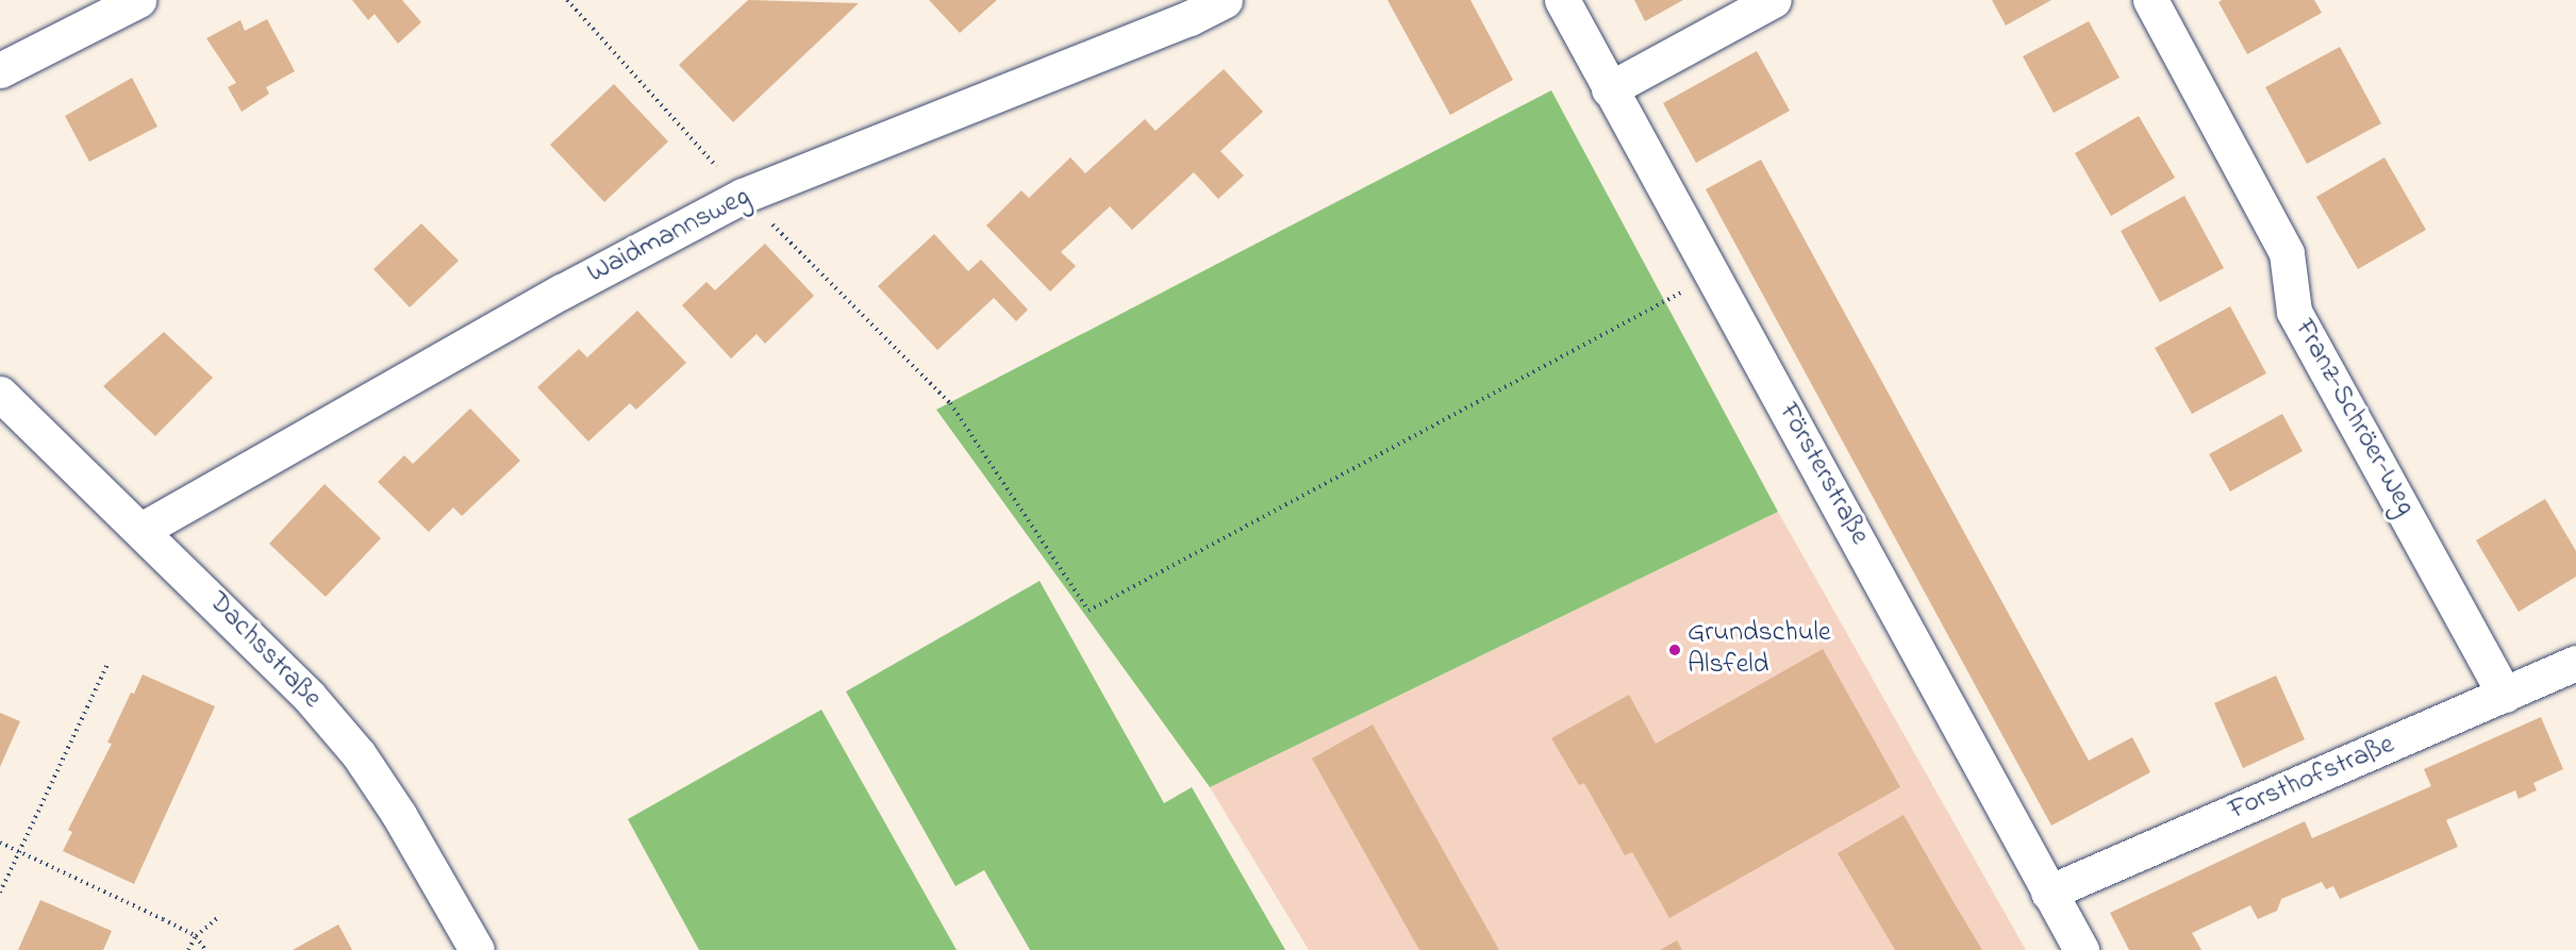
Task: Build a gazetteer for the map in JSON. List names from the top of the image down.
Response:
{
  "streets": {
    "street": [
      "Waidmannsweg",
      "Franz-Schröer-Weg",
      "Försterstraße",
      "Dachsstraße",
      "Forsthofstraße"
    ]
  },
  "crossings": [
    ["Waidmannsweg", "Dachsstraße"],
    ["Franz-Schröer-Weg", "Forsthofstraße"],
    ["Försterstraße", "Forsthofstraße"]
  ],
  "places": ["Grundschule Alsfeld"]
}
